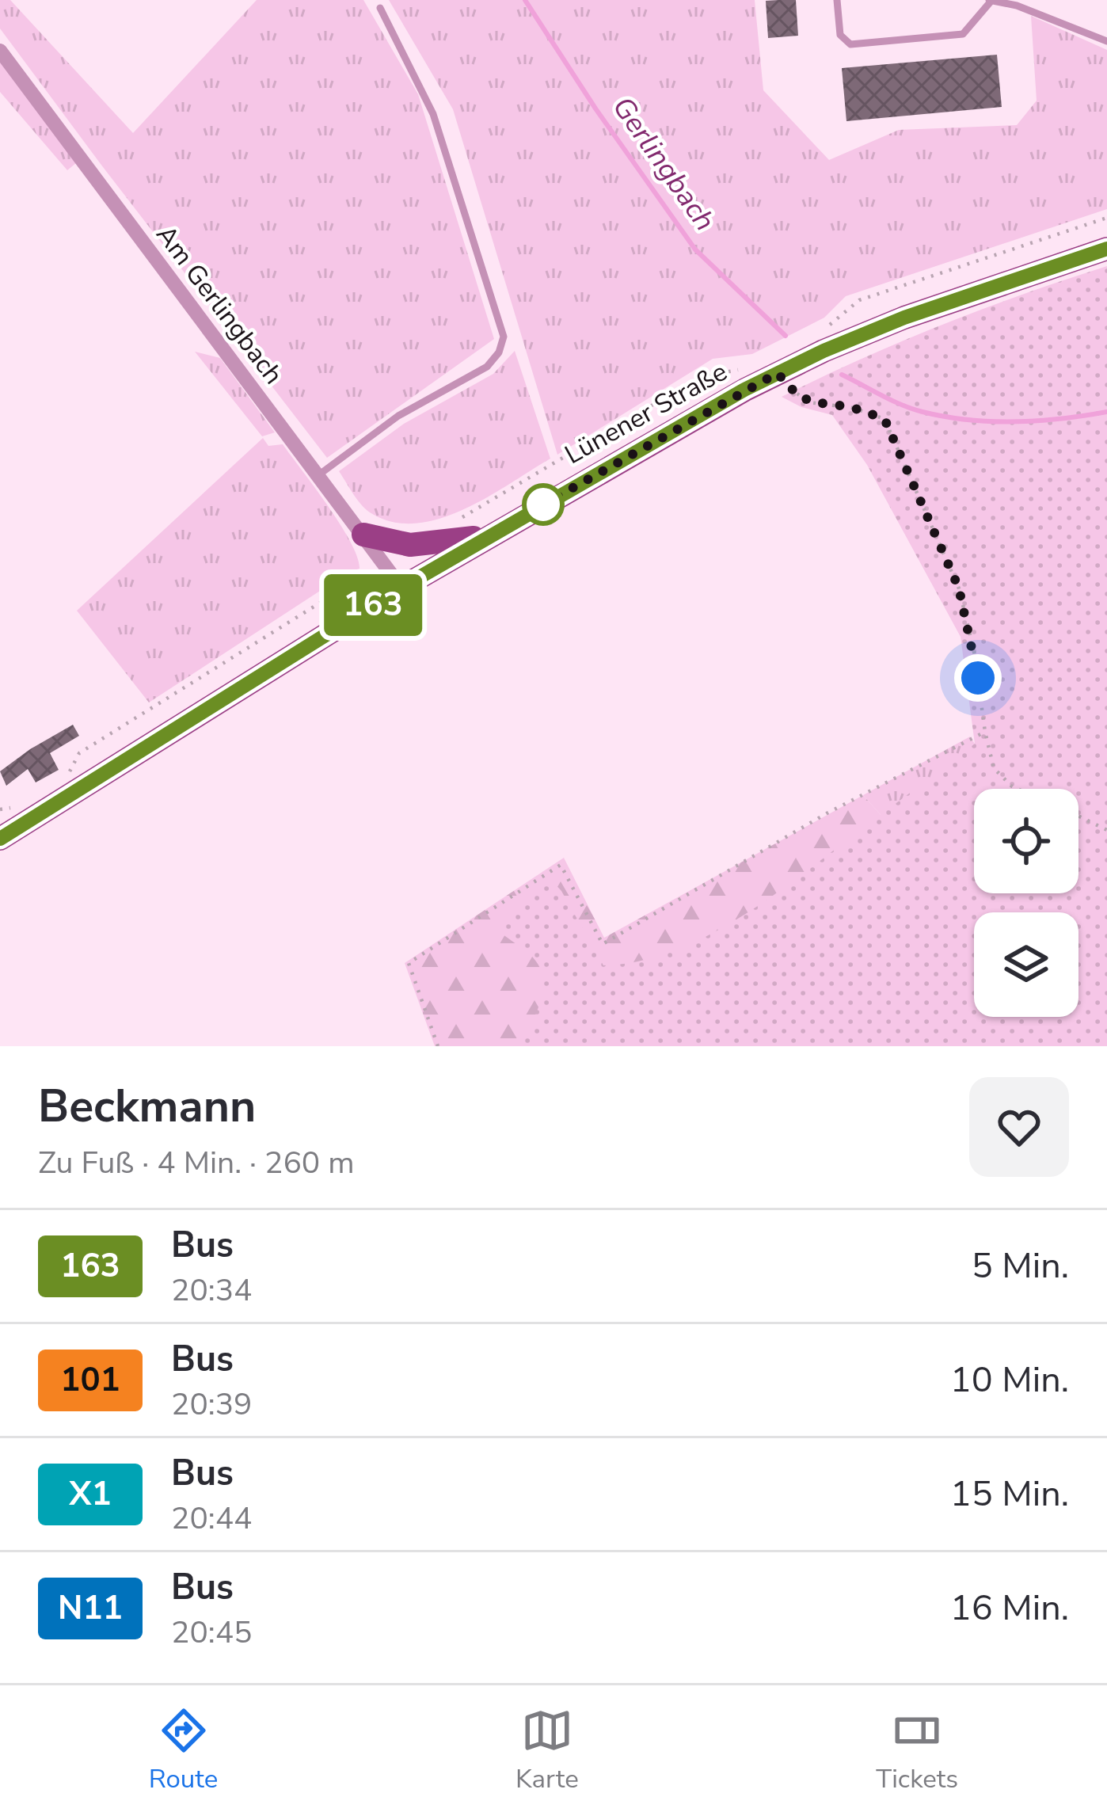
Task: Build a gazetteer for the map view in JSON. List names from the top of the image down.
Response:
{
  "streets": {
    "main road": ["Lünener Straße"],
    "street": ["Am Gerlingbach"]
  },
  "crossings": [
    ["Am Gerlingbach", "Lünener Straße"]
  ],
  "water": ["Gerlingbach"],
  "lines": ["bus line 163"],
  "page": {
    "on_map": "163",
    "heading": ["Beckmann", "Zu Fuß · 4 Min. · 260 m"],
    "list": [
      {
        "mark": "163",
        "name": "Bus",
        "note": "20:34",
        "value": "5 Min."
      },
      {
        "mark": "101",
        "name": "Bus",
        "note": "20:39",
        "value": "10 Min."
      },
      {
        "mark": "X1",
        "name": "Bus",
        "note": "20:44",
        "value": "15 Min."
      },
      {
        "mark": "N11",
        "name": "Bus",
        "note": "20:45",
        "value": "16 Min."
      }
    ],
    "tabs": ["Route", "Karte", "Tickets"]
  }
}
